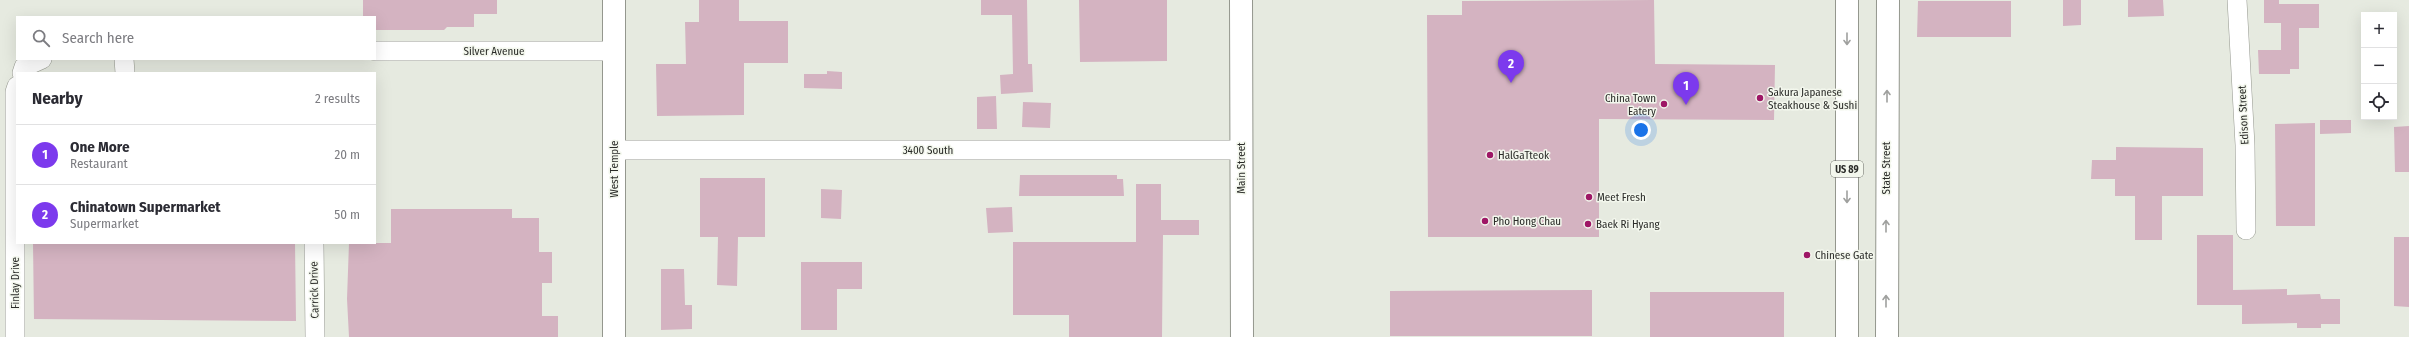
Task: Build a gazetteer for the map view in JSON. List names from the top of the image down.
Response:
{
  "streets": {
    "street": [
      "Silver Avenue",
      "Edison Street",
      "3400 South",
      "Main Street",
      "State Street",
      "West Temple",
      "US 89",
      "Finlay Drive",
      "Carrick Drive"
    ]
  },
  "crossings": [
    ["Silver Avenue", "West Temple"],
    ["3400 South", "Main Street"],
    ["3400 South", "West Temple"]
  ],
  "places": [
    "Sakura Japanese Steakhouse & Sushi",
    "China Town Eatery",
    "HalGaTteok",
    "Meet Fresh",
    "Pho Hong Chau",
    "Baek Ri Hyang",
    "Chinese Gate"
  ],
  "page": {
    "map_buttons": ["+", "−"],
    "search": "Search here",
    "pins": ["2", "1"],
    "heading": ["Nearby", "2 results"],
    "list": [
      {
        "mark": "1",
        "name": "One More",
        "note": "Restaurant",
        "value": "20 m"
      },
      {
        "mark": "2",
        "name": "Chinatown Supermarket",
        "note": "Supermarket",
        "value": "50 m"
      }
    ]
  }
}
